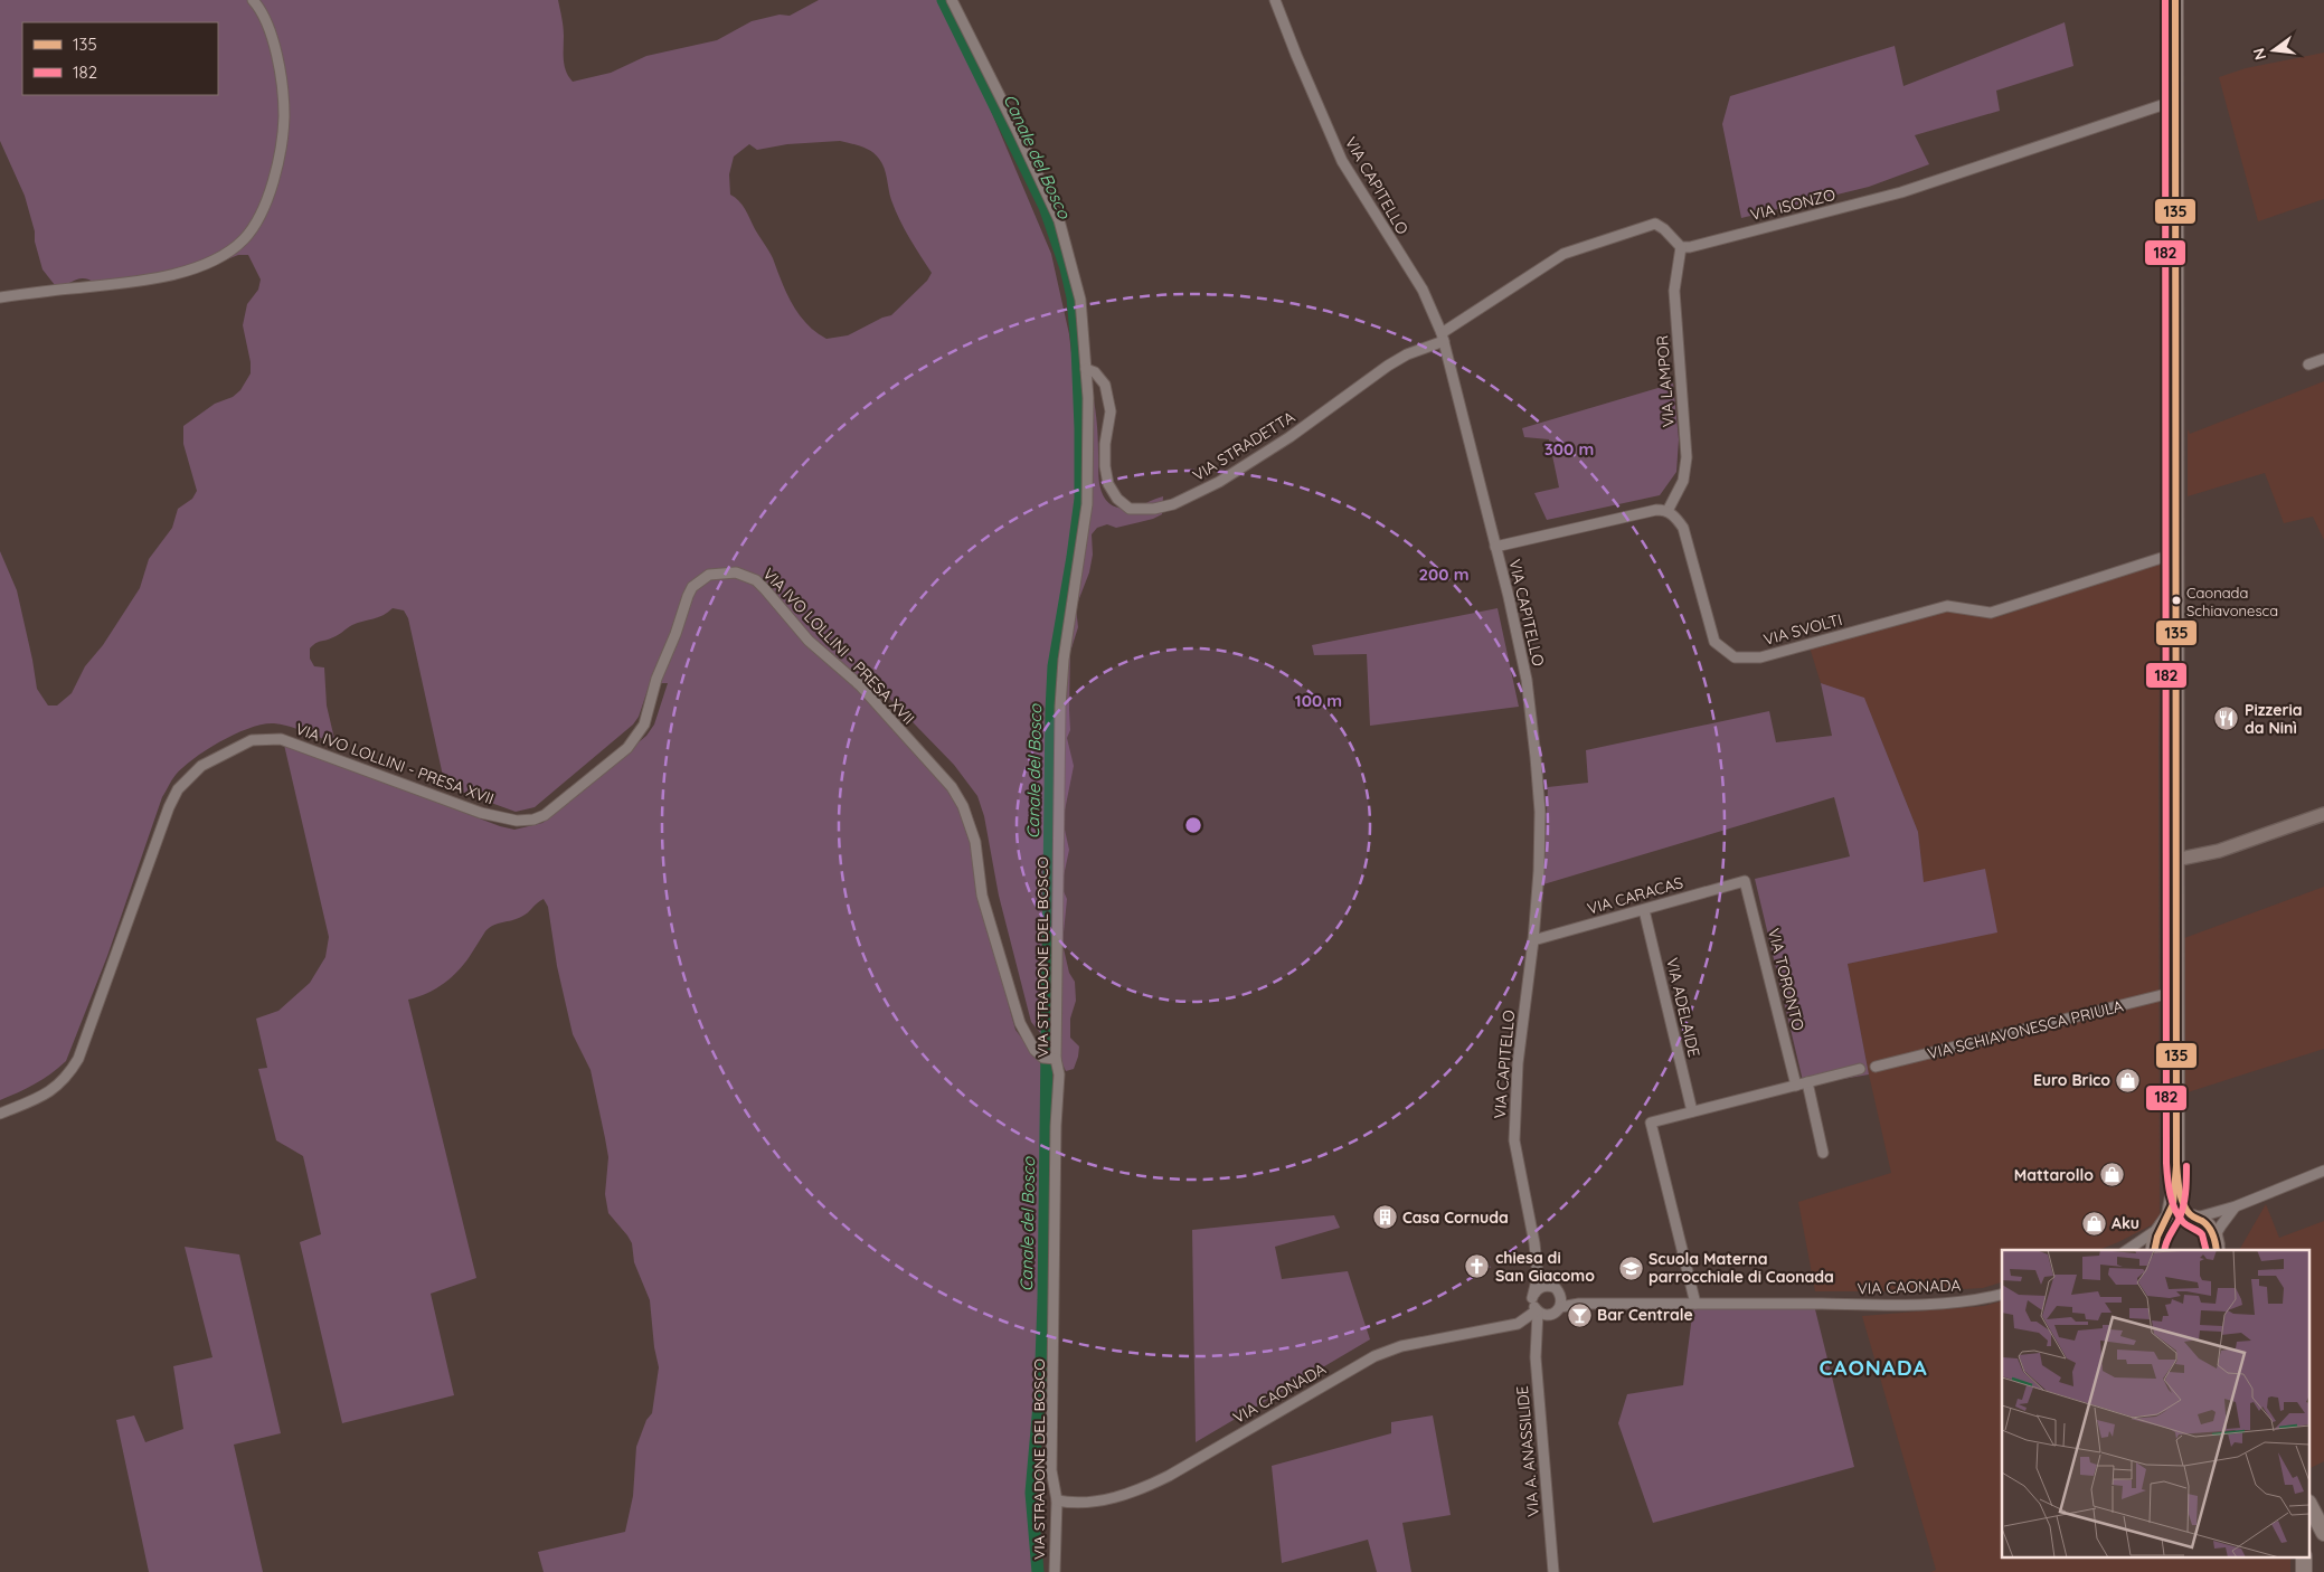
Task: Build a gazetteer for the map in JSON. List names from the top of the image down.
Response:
{
  "streets": {
    "street": [
      "VIA CAPITELLO",
      "VIA ISONZO",
      "VIA LAMPOR",
      "VIA STRADETTA",
      "VIA SVOLTI",
      "VIA IVO LOLLINI - PRESA XVII",
      "VIA CARACAS",
      "VIA STRADONE DEL BOSCO",
      "VIA TORONTO",
      "VIA ADELAIDE",
      "VIA SCHIAVONESCA PRIULA",
      "VIA CAONADA",
      "VIA A. ANASSILIDE"
    ]
  },
  "crossings": [
    ["VIA CAPITELLO", "VIA STRADETTA"],
    ["VIA CAPITELLO", "VIA CARACAS"],
    ["VIA CAPITELLO", "VIA CAONADA"],
    ["VIA CAPITELLO", "VIA A. ANASSILIDE"],
    ["VIA ISONZO", "VIA LAMPOR"],
    ["VIA LAMPOR", "VIA SVOLTI"],
    ["VIA STRADETTA", "VIA STRADONE DEL BOSCO"],
    ["VIA IVO LOLLINI - PRESA XVII", "VIA STRADONE DEL BOSCO"],
    ["VIA CARACAS", "VIA TORONTO"],
    ["VIA CARACAS", "VIA ADELAIDE"],
    ["VIA STRADONE DEL BOSCO", "VIA CAONADA"],
    ["VIA CAONADA", "VIA A. ANASSILIDE"]
  ],
  "districts": ["CAONADA"],
  "water": ["Canale del Bosco"],
  "places": {
    "other": ["Caonada Schiavonesca"],
    "restaurant": ["Pizzeria da Ninì"],
    "shop": ["Euro Brico", "Mattarollo", "Aku"],
    "building": ["Casa Cornuda"],
    "church": ["chiesa di San Giacomo"],
    "school or university": ["Scuola Materna parrocchiale di Caonada"],
    "bar": ["Bar Centrale"]
  },
  "lines": ["transit line 135", "transit line 182"],
  "legend": ["135", "182"],
  "north": "left",
  "rings": ["300 m", "200 m", "100 m"]
}
